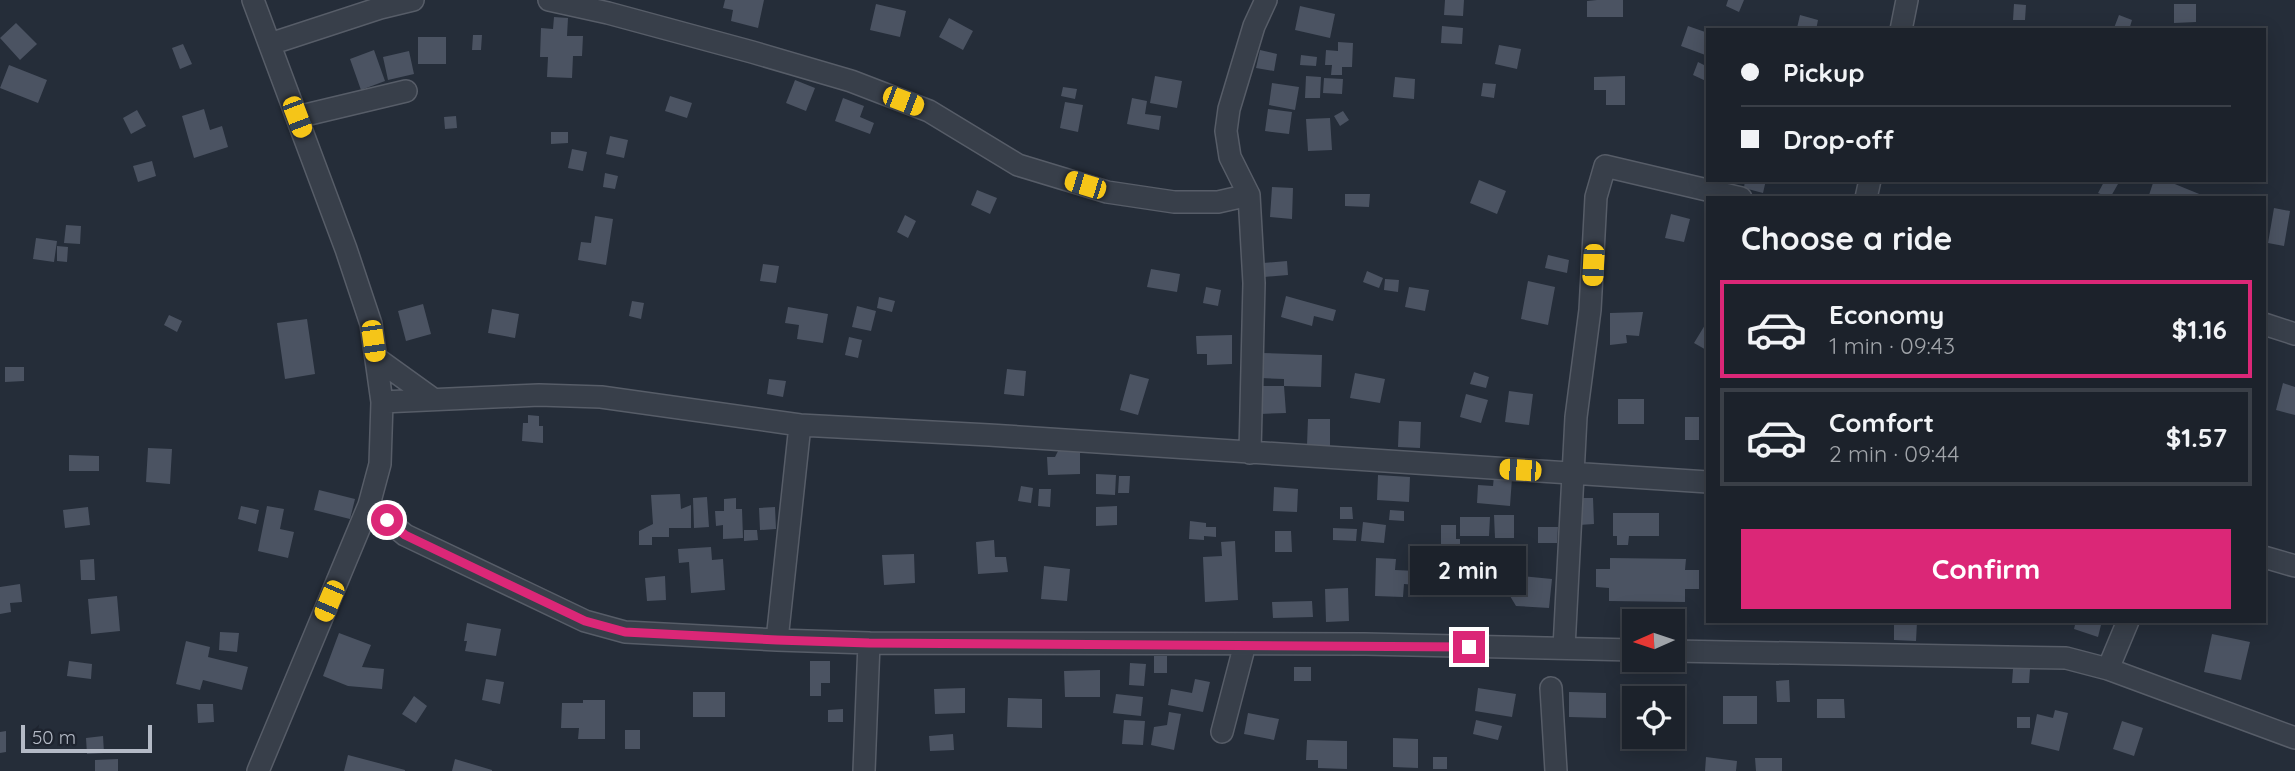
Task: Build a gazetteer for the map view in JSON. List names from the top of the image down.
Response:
{
  "scale_bar": "50 m",
  "north": "left",
  "page": {
    "banner": ["Pickup", "Drop-off"],
    "heading": "Choose a ride",
    "list": [
      {
        "name": "Economy",
        "note": "1 min · 09:43",
        "value": "$1.16"
      },
      {
        "name": "Comfort",
        "note": "2 min · 09:44",
        "value": "$1.57"
      }
    ],
    "buttons": "Confirm",
    "bubble": "2 min",
    "scale": "50 m"
  }
}
